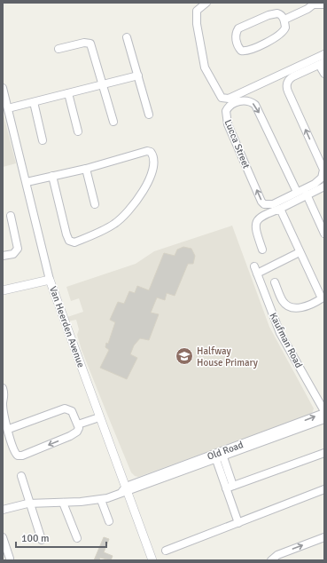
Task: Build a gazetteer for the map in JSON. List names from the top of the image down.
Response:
{
  "streets": {
    "street": [
      "Lucca Street",
      "Van Heerden Avenue",
      "Kaufman Road",
      "Old Road"
    ]
  },
  "crossings": [
    ["Van Heerden Avenue", "Old Road"],
    ["Kaufman Road", "Old Road"]
  ],
  "places": {
    "school or university": ["Halfway House Primary"]
  },
  "scale_bar": "100 m"
}
